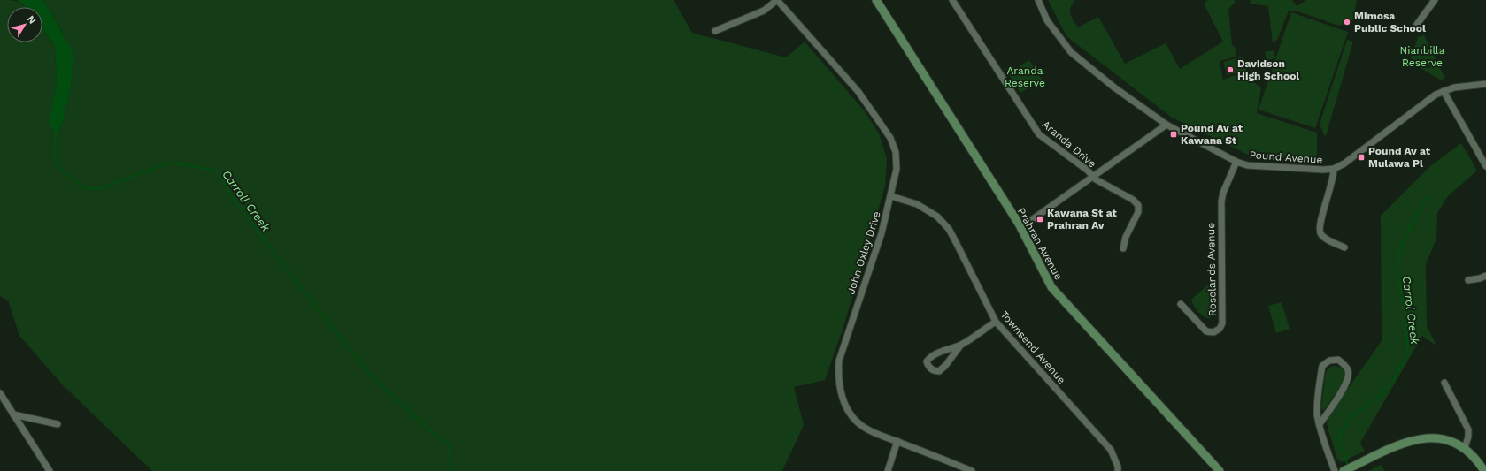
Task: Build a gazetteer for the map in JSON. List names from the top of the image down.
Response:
{
  "streets": {
    "street": [
      "Aranda Drive",
      "Pound Avenue",
      "Prahran Avenue",
      "John Oxley Drive",
      "Roselands Avenue",
      "Townsend Avenue"
    ]
  },
  "crossings": [
    ["Pound Avenue", "Roselands Avenue"],
    ["John Oxley Drive", "Townsend Avenue"]
  ],
  "water": ["Carroll Creek", "Carrol Creek"],
  "parks": ["Nianbilla Reserve", "Aranda Reserve"],
  "places": {
    "other": ["Mimosa Public School", "Davidson High School"],
    "transit": ["Pound Av at Kawana St", "Pound Av at Mulawa Pl", "Kawana St at Prahran Av"]
  },
  "north": "top right"
}
